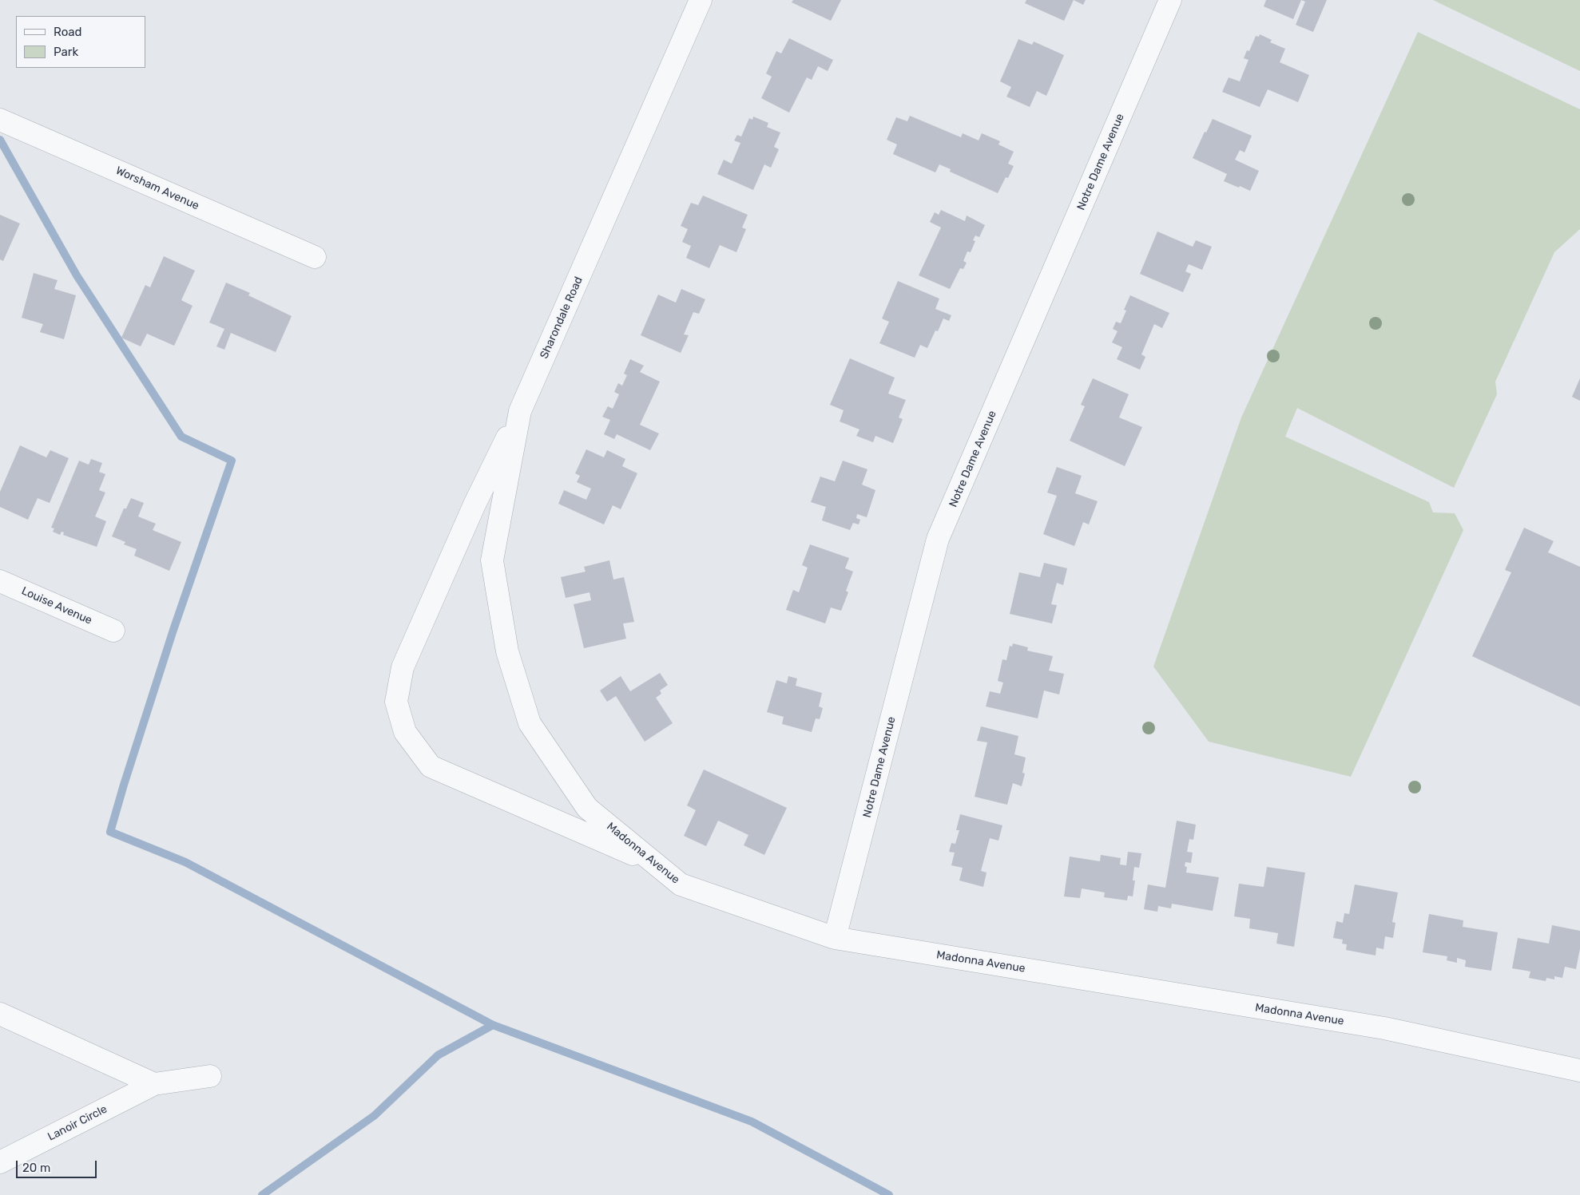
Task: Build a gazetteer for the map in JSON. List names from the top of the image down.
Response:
{
  "streets": {
    "street": [
      "Notre Dame Avenue",
      "Worsham Avenue",
      "Sharondale Road",
      "Louise Avenue",
      "Madonna Avenue",
      "Lanoir Circle"
    ]
  },
  "crossings": [
    ["Notre Dame Avenue", "Madonna Avenue"],
    ["Sharondale Road", "Madonna Avenue"]
  ],
  "legend": ["Road", "Park"],
  "scale_bar": "20 m"
}
